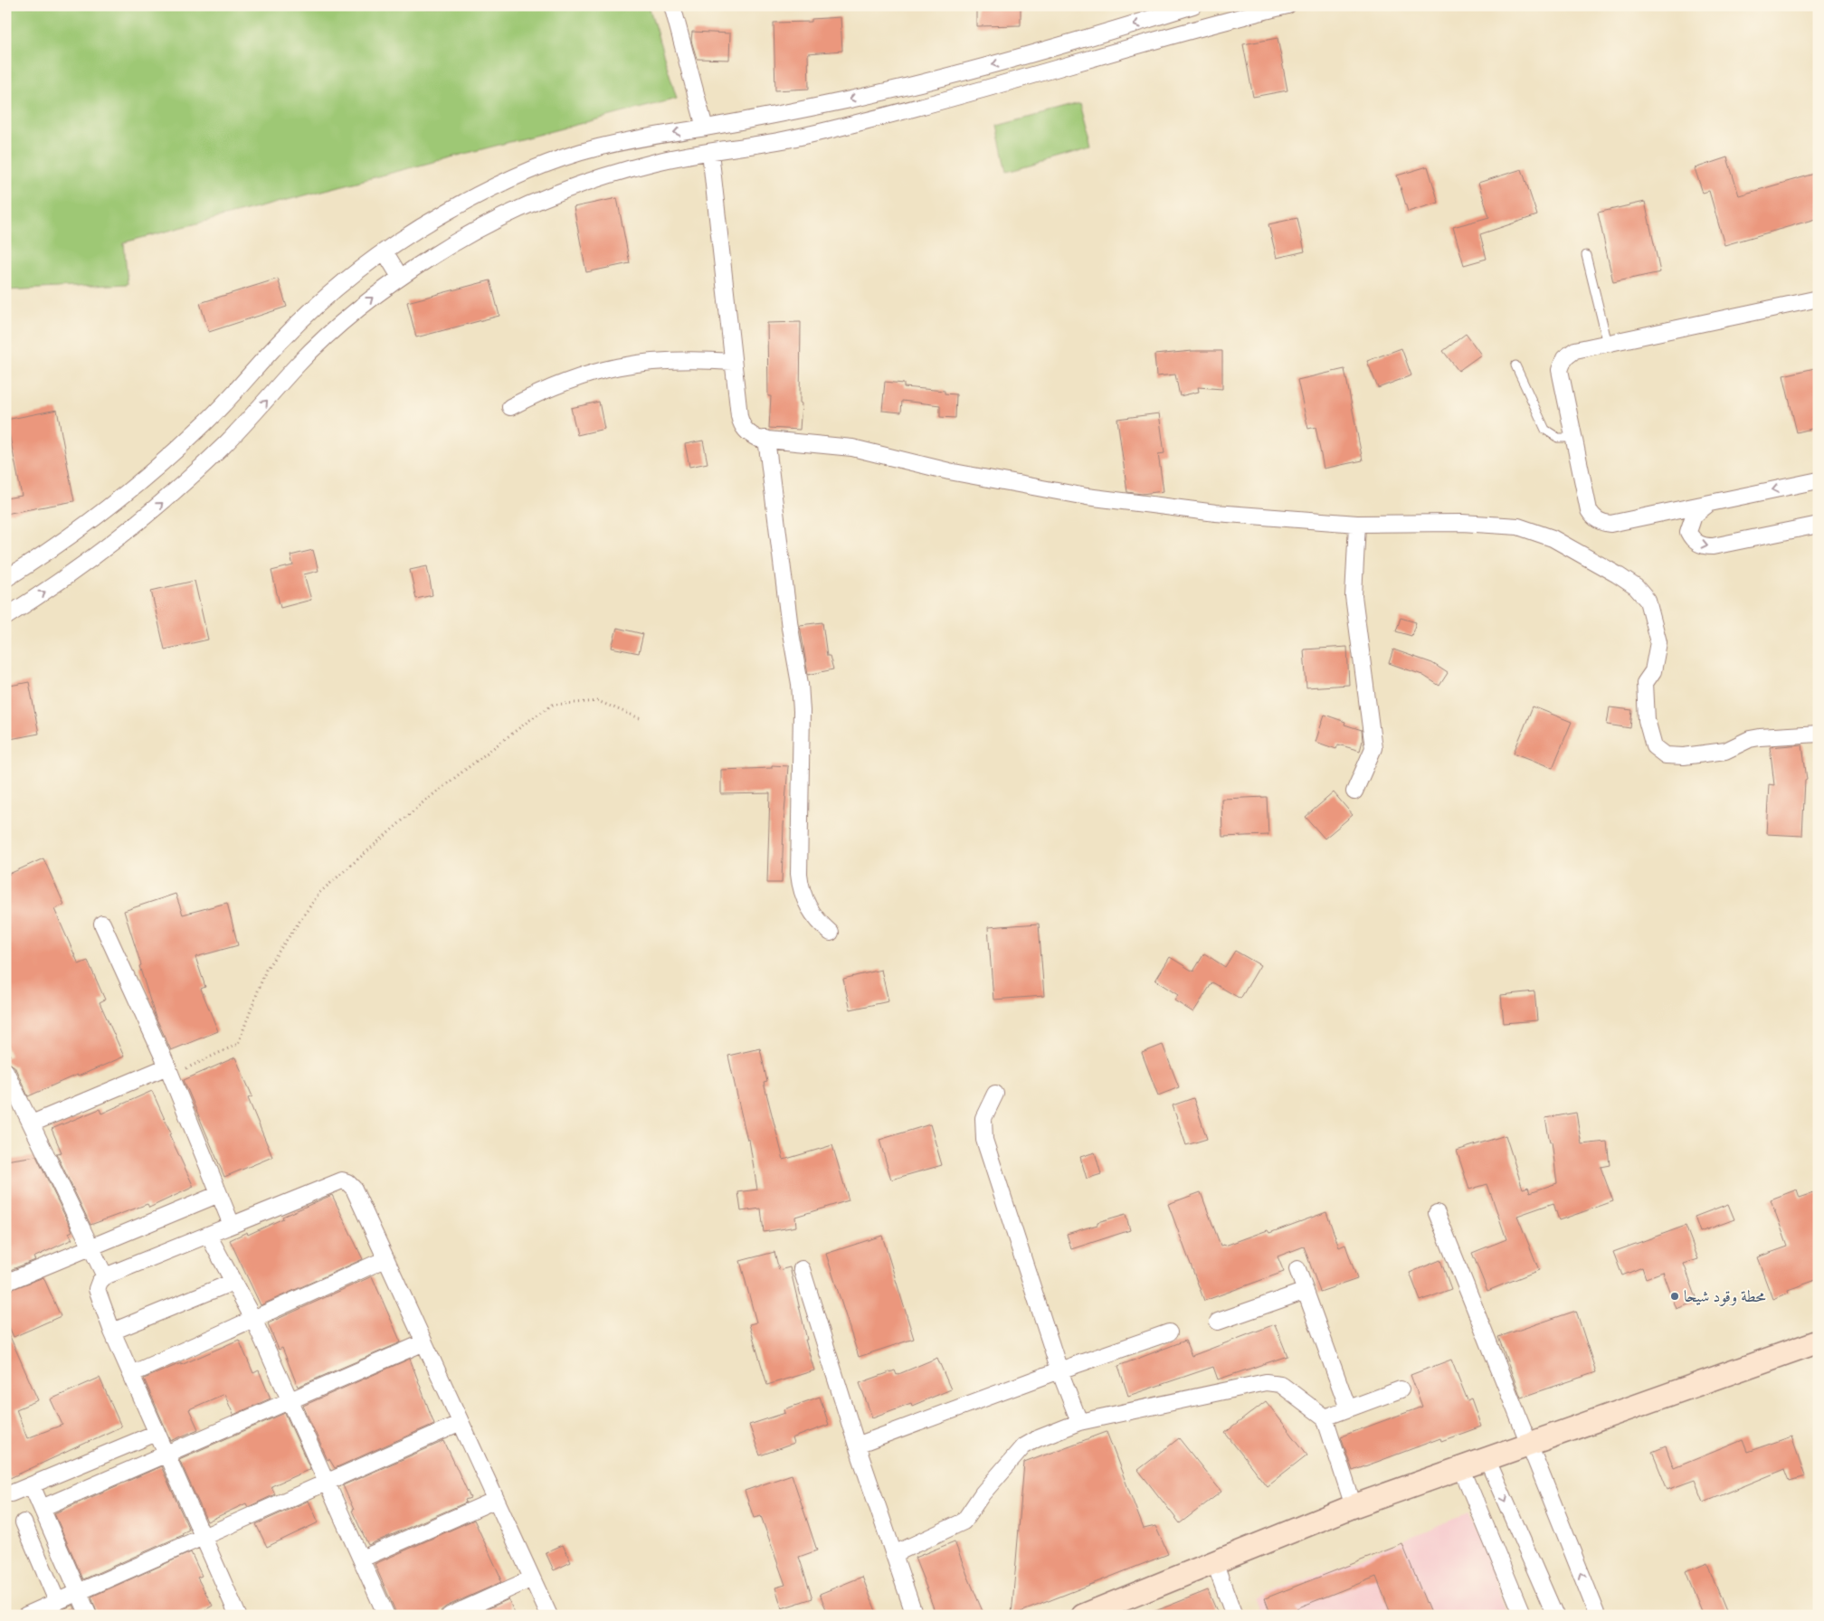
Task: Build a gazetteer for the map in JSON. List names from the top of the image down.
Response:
{
  "places": ["محطة وقود شيحا"]
}
